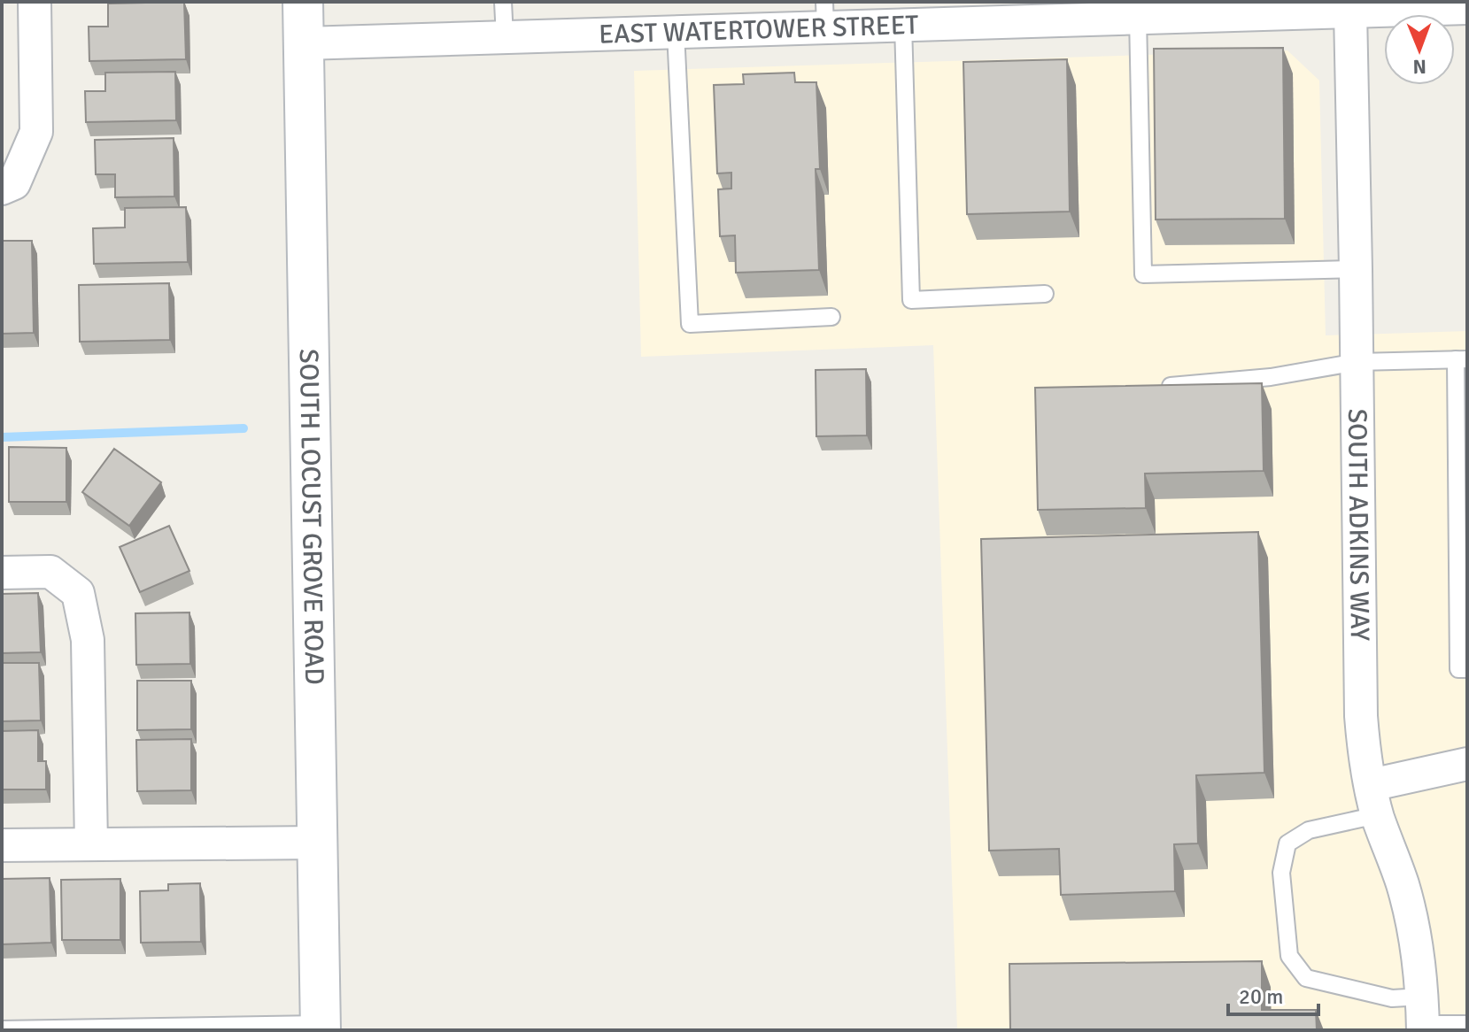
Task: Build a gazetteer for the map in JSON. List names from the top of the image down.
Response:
{
  "streets": {
    "main road": ["SOUTH LOCUST GROVE ROAD"],
    "street": ["EAST WATERTOWER STREET", "SOUTH ADKINS WAY"]
  },
  "crossings": [
    ["EAST WATERTOWER STREET", "SOUTH LOCUST GROVE ROAD"],
    ["EAST WATERTOWER STREET", "SOUTH ADKINS WAY"]
  ],
  "scale_bar": "20 m",
  "north": "bottom"
}
